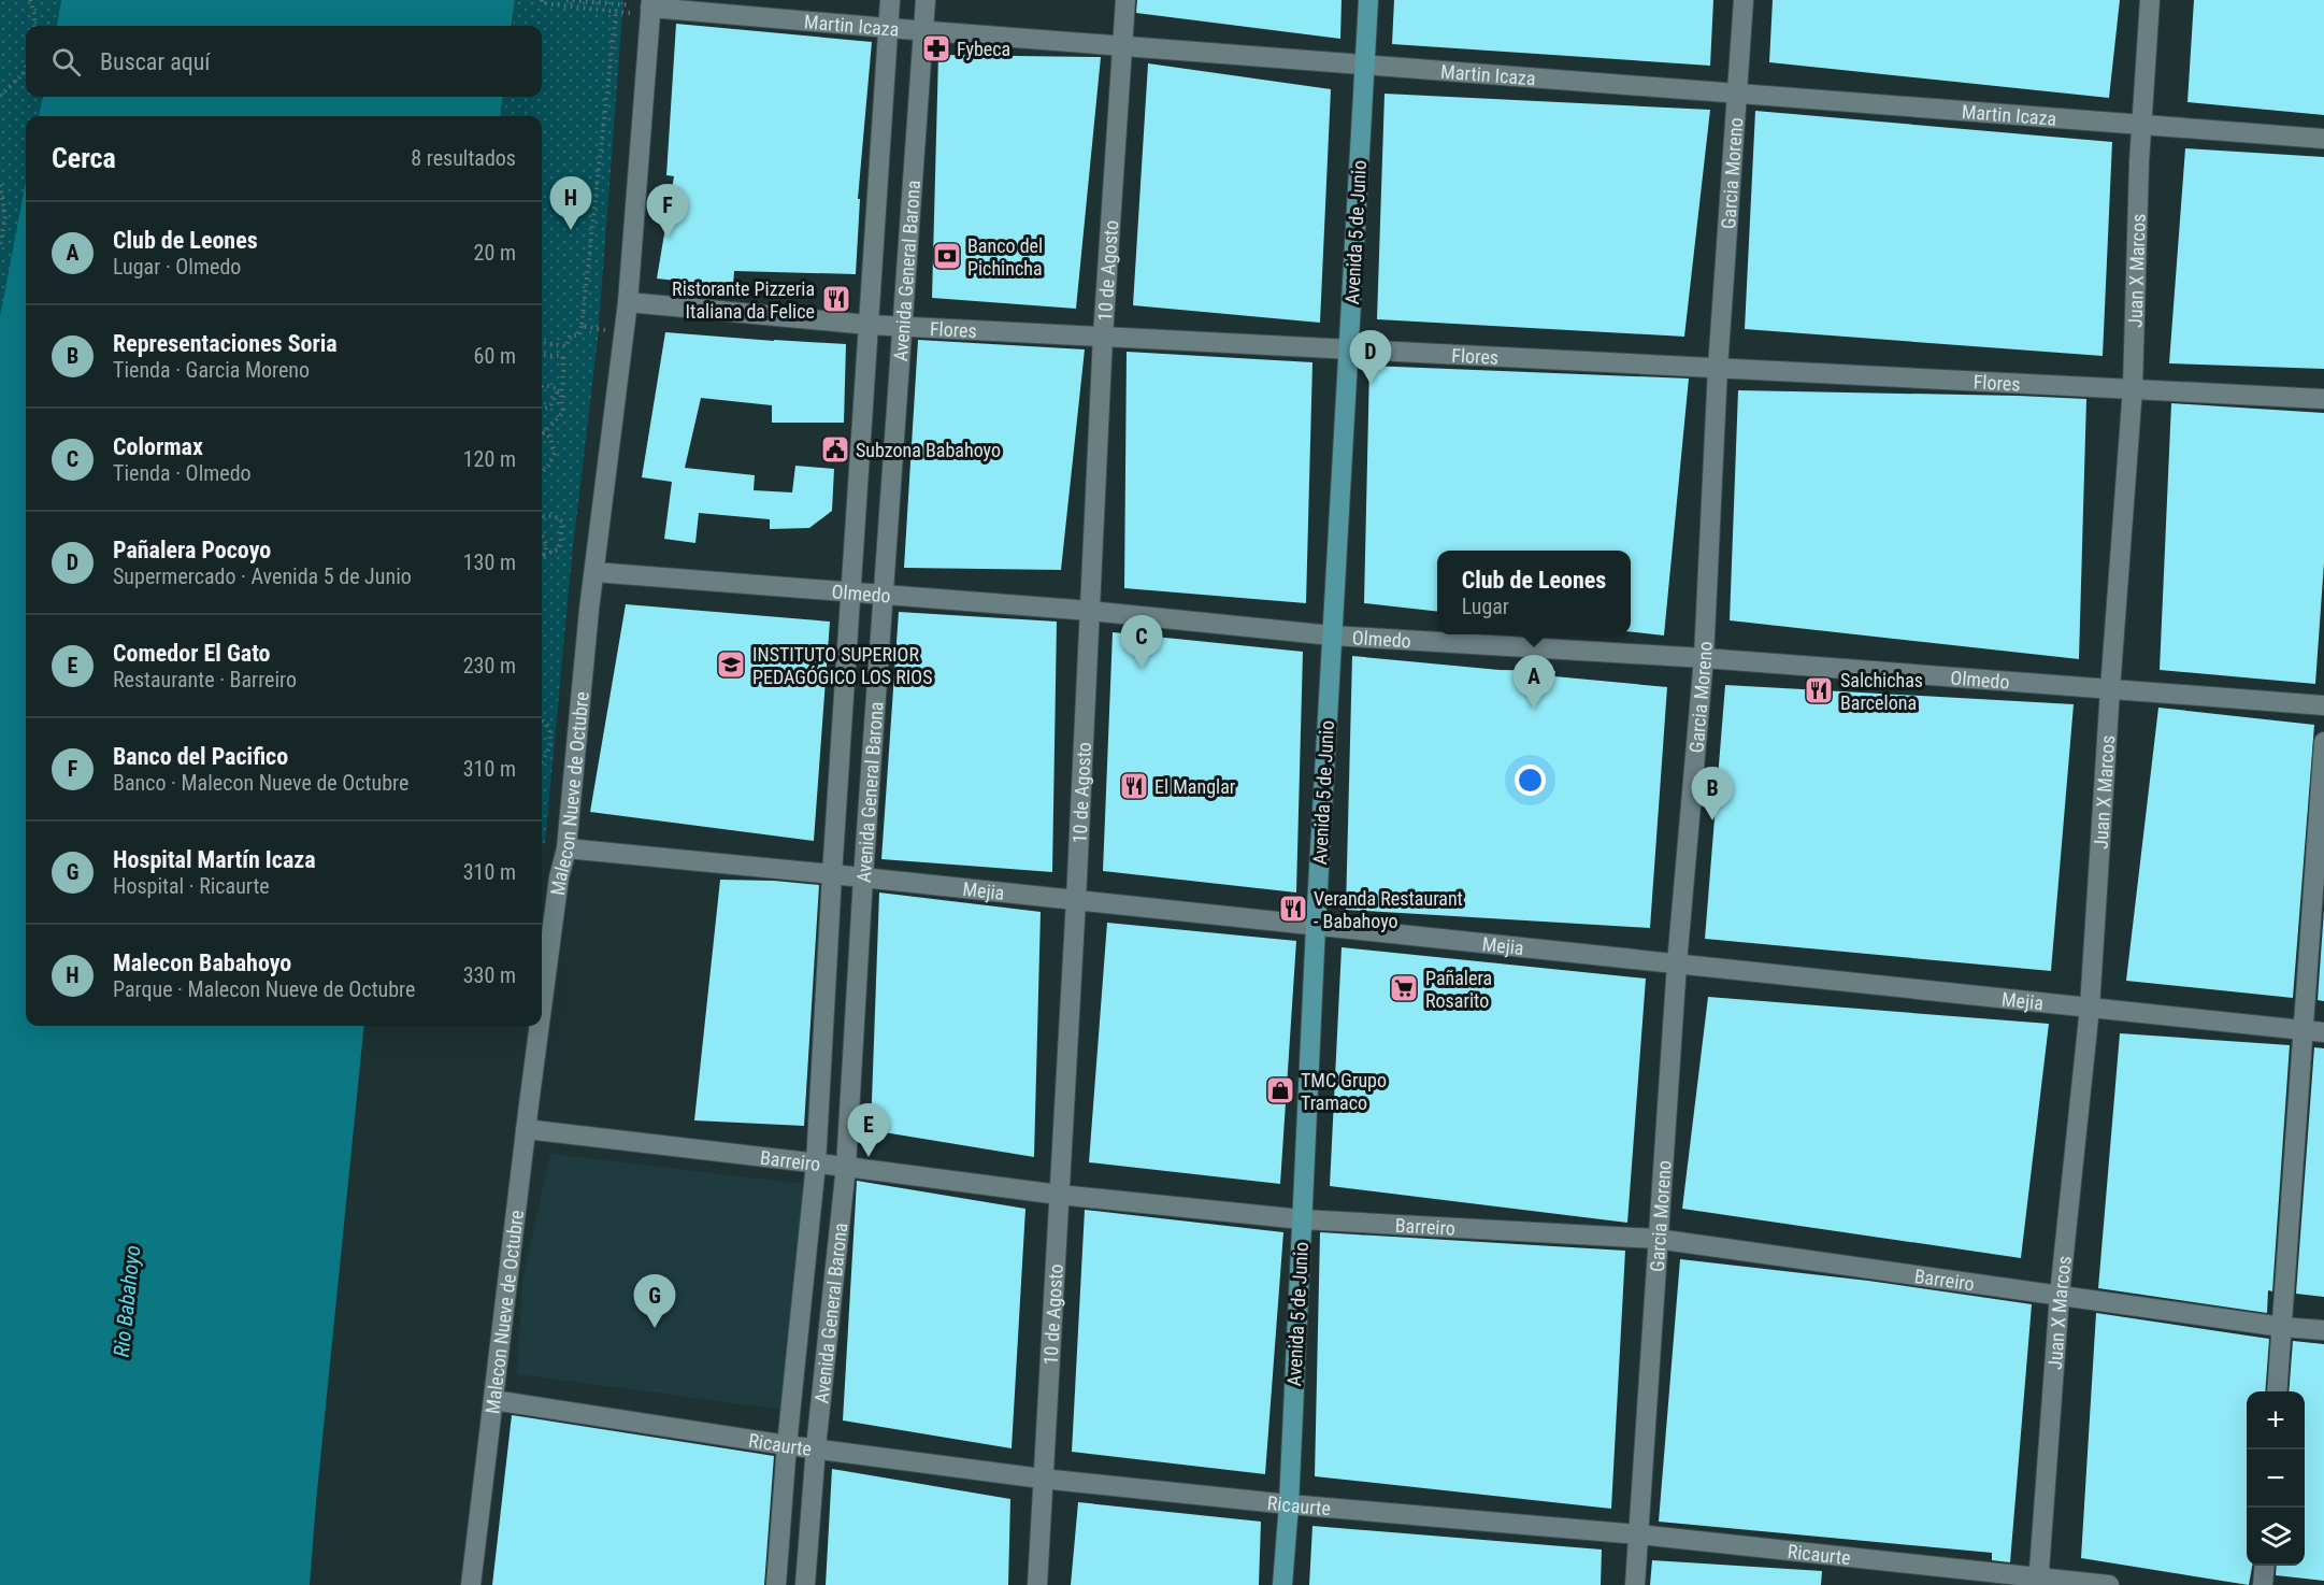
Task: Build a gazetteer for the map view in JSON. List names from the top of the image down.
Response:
{
  "streets": {
    "main road": ["Avenida 5 de Junio"],
    "street": [
      "Martin Icaza",
      "Garcia Moreno",
      "10 de Agosto",
      "Avenida General Barona",
      "Juan X Marcos",
      "Flores",
      "Olmedo",
      "Malecon Nueve de Octubre",
      "Mejia",
      "Barreiro",
      "Ricaurte"
    ]
  },
  "crossings": [
    ["Martin Icaza", "Garcia Moreno"],
    ["Martin Icaza", "Avenida 5 de Junio"],
    ["Martin Icaza", "10 de Agosto"],
    ["Martin Icaza", "Avenida General Barona"],
    ["Martin Icaza", "Juan X Marcos"],
    ["Martin Icaza", "Malecon Nueve de Octubre"],
    ["Garcia Moreno", "Flores"],
    ["Garcia Moreno", "Olmedo"],
    ["Garcia Moreno", "Mejia"],
    ["Garcia Moreno", "Barreiro"],
    ["Garcia Moreno", "Ricaurte"],
    ["Avenida 5 de Junio", "Flores"],
    ["Avenida 5 de Junio", "Olmedo"],
    ["Avenida 5 de Junio", "Mejia"],
    ["Avenida 5 de Junio", "Barreiro"],
    ["Avenida 5 de Junio", "Ricaurte"],
    ["10 de Agosto", "Flores"],
    ["10 de Agosto", "Olmedo"],
    ["10 de Agosto", "Mejia"],
    ["10 de Agosto", "Barreiro"],
    ["10 de Agosto", "Ricaurte"],
    ["Avenida General Barona", "Flores"],
    ["Avenida General Barona", "Olmedo"],
    ["Avenida General Barona", "Mejia"],
    ["Avenida General Barona", "Barreiro"],
    ["Avenida General Barona", "Ricaurte"],
    ["Juan X Marcos", "Flores"],
    ["Juan X Marcos", "Olmedo"],
    ["Juan X Marcos", "Mejia"],
    ["Juan X Marcos", "Barreiro"],
    ["Juan X Marcos", "Ricaurte"],
    ["Flores", "Malecon Nueve de Octubre"],
    ["Olmedo", "Malecon Nueve de Octubre"],
    ["Malecon Nueve de Octubre", "Mejia"],
    ["Malecon Nueve de Octubre", "Barreiro"],
    ["Malecon Nueve de Octubre", "Ricaurte"]
  ],
  "water": ["Rio Babahoyo"],
  "places": {
    "pharmacy": ["Fybeca"],
    "bank": ["Banco del Pichincha"],
    "restaurant": [
      "Ristorante Pizzeria Italiana da Felice",
      "Salchichas Barcelona",
      "El Manglar",
      "Veranda Restaurant - Babahoyo"
    ],
    "public building": ["Subzona Babahoyo"],
    "school or university": ["INSTITUTO SUPERIOR PEDAGÓGICO LOS RIOS"],
    "supermarket": ["Pañalera Rosarito"],
    "shop": ["TMC Grupo Tramaco"]
  },
  "page": {
    "search": "Buscar aquí",
    "heading": ["Cerca", "8 resultados"],
    "pins": [
      "H",
      "F",
      "D",
      "C",
      "A",
      "B",
      "E",
      "G"
    ],
    "list": [
      {
        "mark": "A",
        "name": "Club de Leones",
        "note": "Lugar · Olmedo",
        "value": "20 m"
      },
      {
        "mark": "B",
        "name": "Representaciones Soria",
        "note": "Tienda · Garcia Moreno",
        "value": "60 m"
      },
      {
        "mark": "C",
        "name": "Colormax",
        "note": "Tienda · Olmedo",
        "value": "120 m"
      },
      {
        "mark": "D",
        "name": "Pañalera Pocoyo",
        "note": "Supermercado · Avenida 5 de Junio",
        "value": "130 m"
      },
      {
        "mark": "E",
        "name": "Comedor El Gato",
        "note": "Restaurante · Barreiro",
        "value": "230 m"
      },
      {
        "mark": "F",
        "name": "Banco del Pacifico",
        "note": "Banco · Malecon Nueve de Octubre",
        "value": "310 m"
      },
      {
        "mark": "G",
        "name": "Hospital Martín Icaza",
        "note": "Hospital · Ricaurte",
        "value": "310 m"
      },
      {
        "mark": "H",
        "name": "Malecon Babahoyo",
        "note": "Parque · Malecon Nueve de Octubre",
        "value": "330 m"
      }
    ],
    "popup": ["Club de Leones", "Lugar"],
    "map_buttons": ["+", "−"]
  }
}
